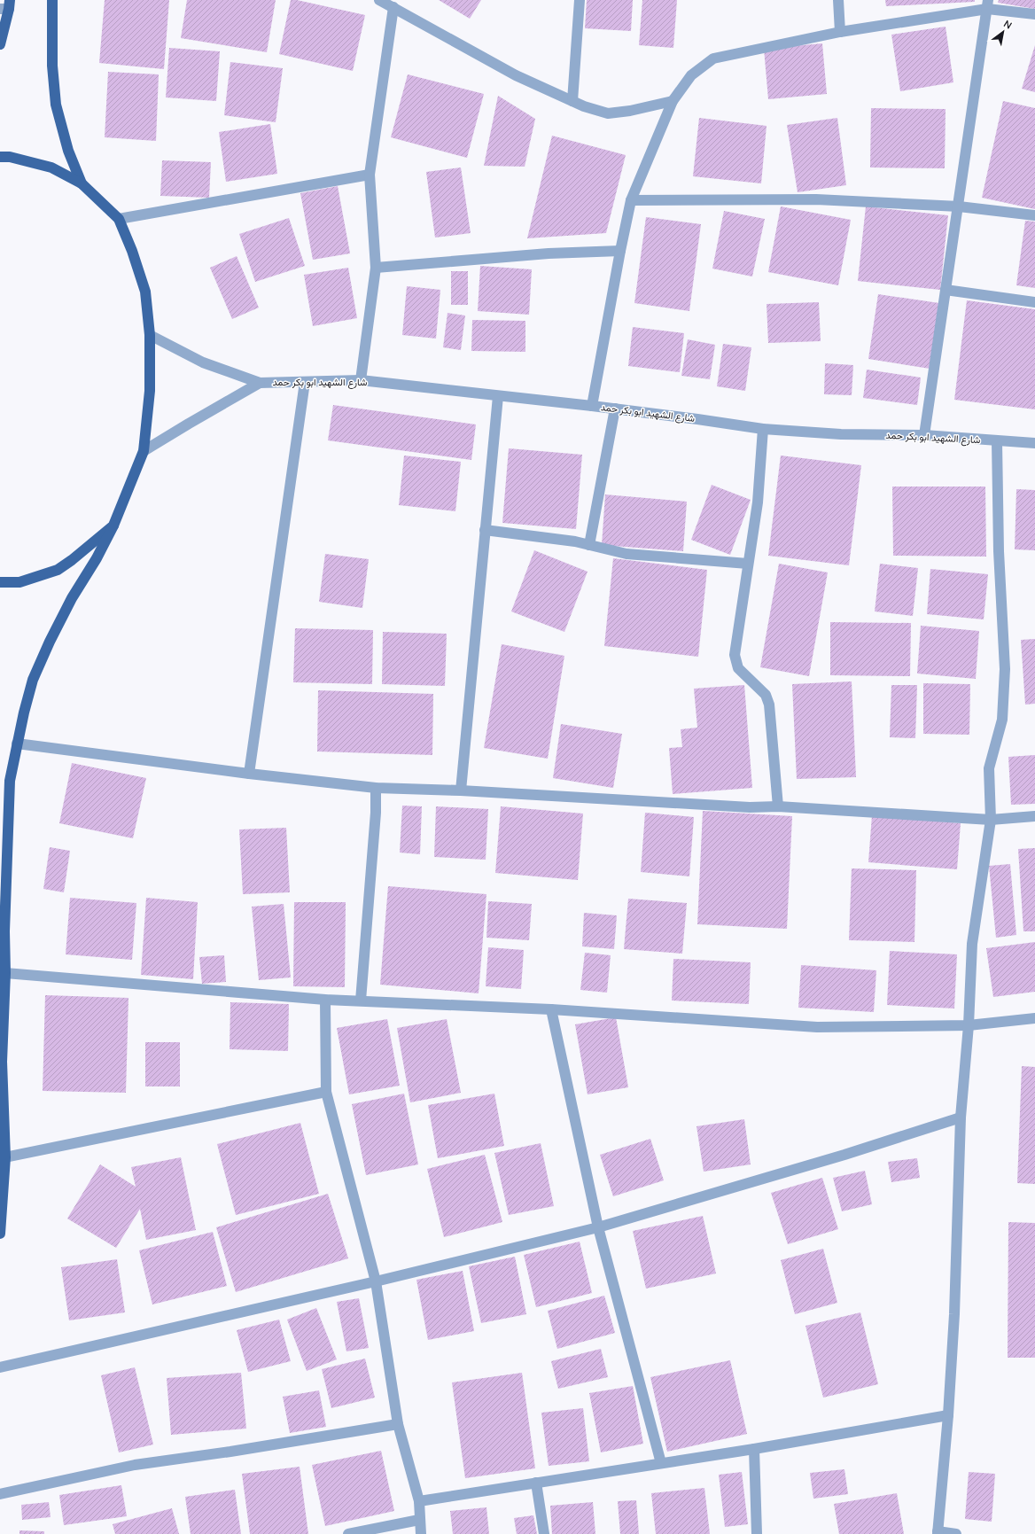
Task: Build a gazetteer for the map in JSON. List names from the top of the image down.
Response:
{
  "streets": {
    "street": ["شارع الشهيد ابو بكر حمد"]
  },
  "north": "top right"
}
